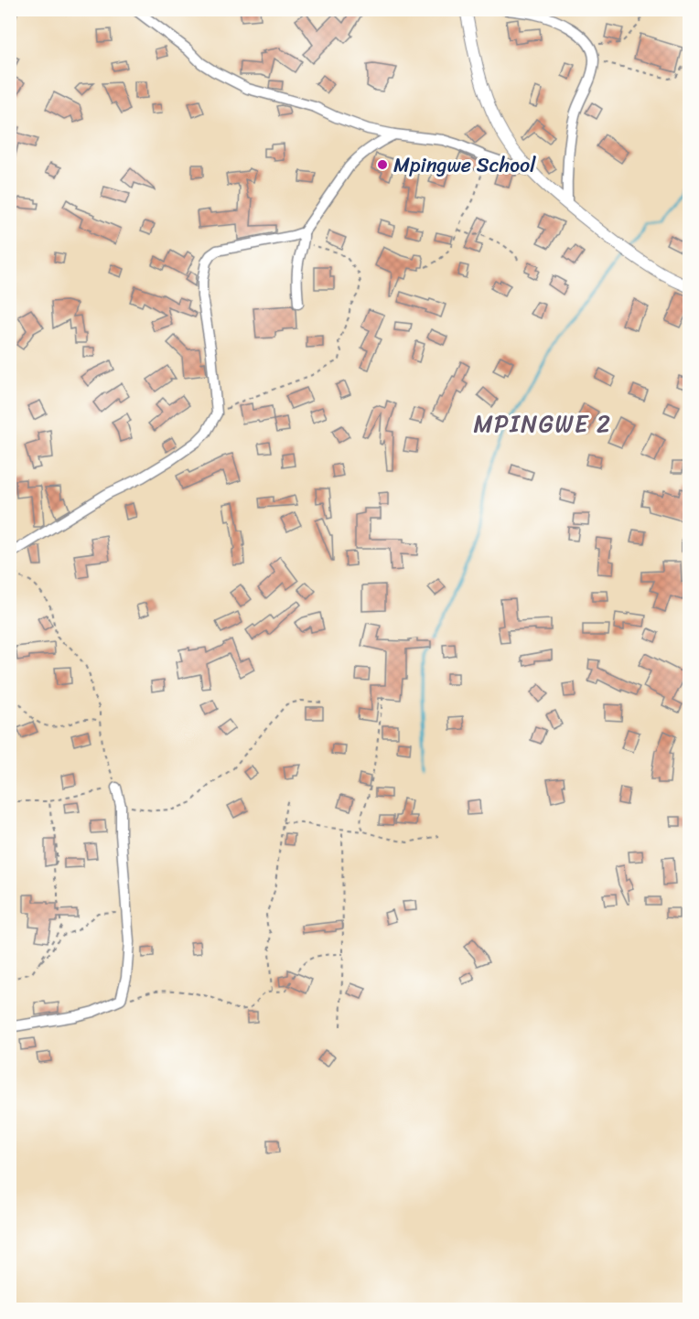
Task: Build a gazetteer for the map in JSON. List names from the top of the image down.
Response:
{
  "districts": ["MPINGWE 2"],
  "places": ["Mpingwe School"]
}
